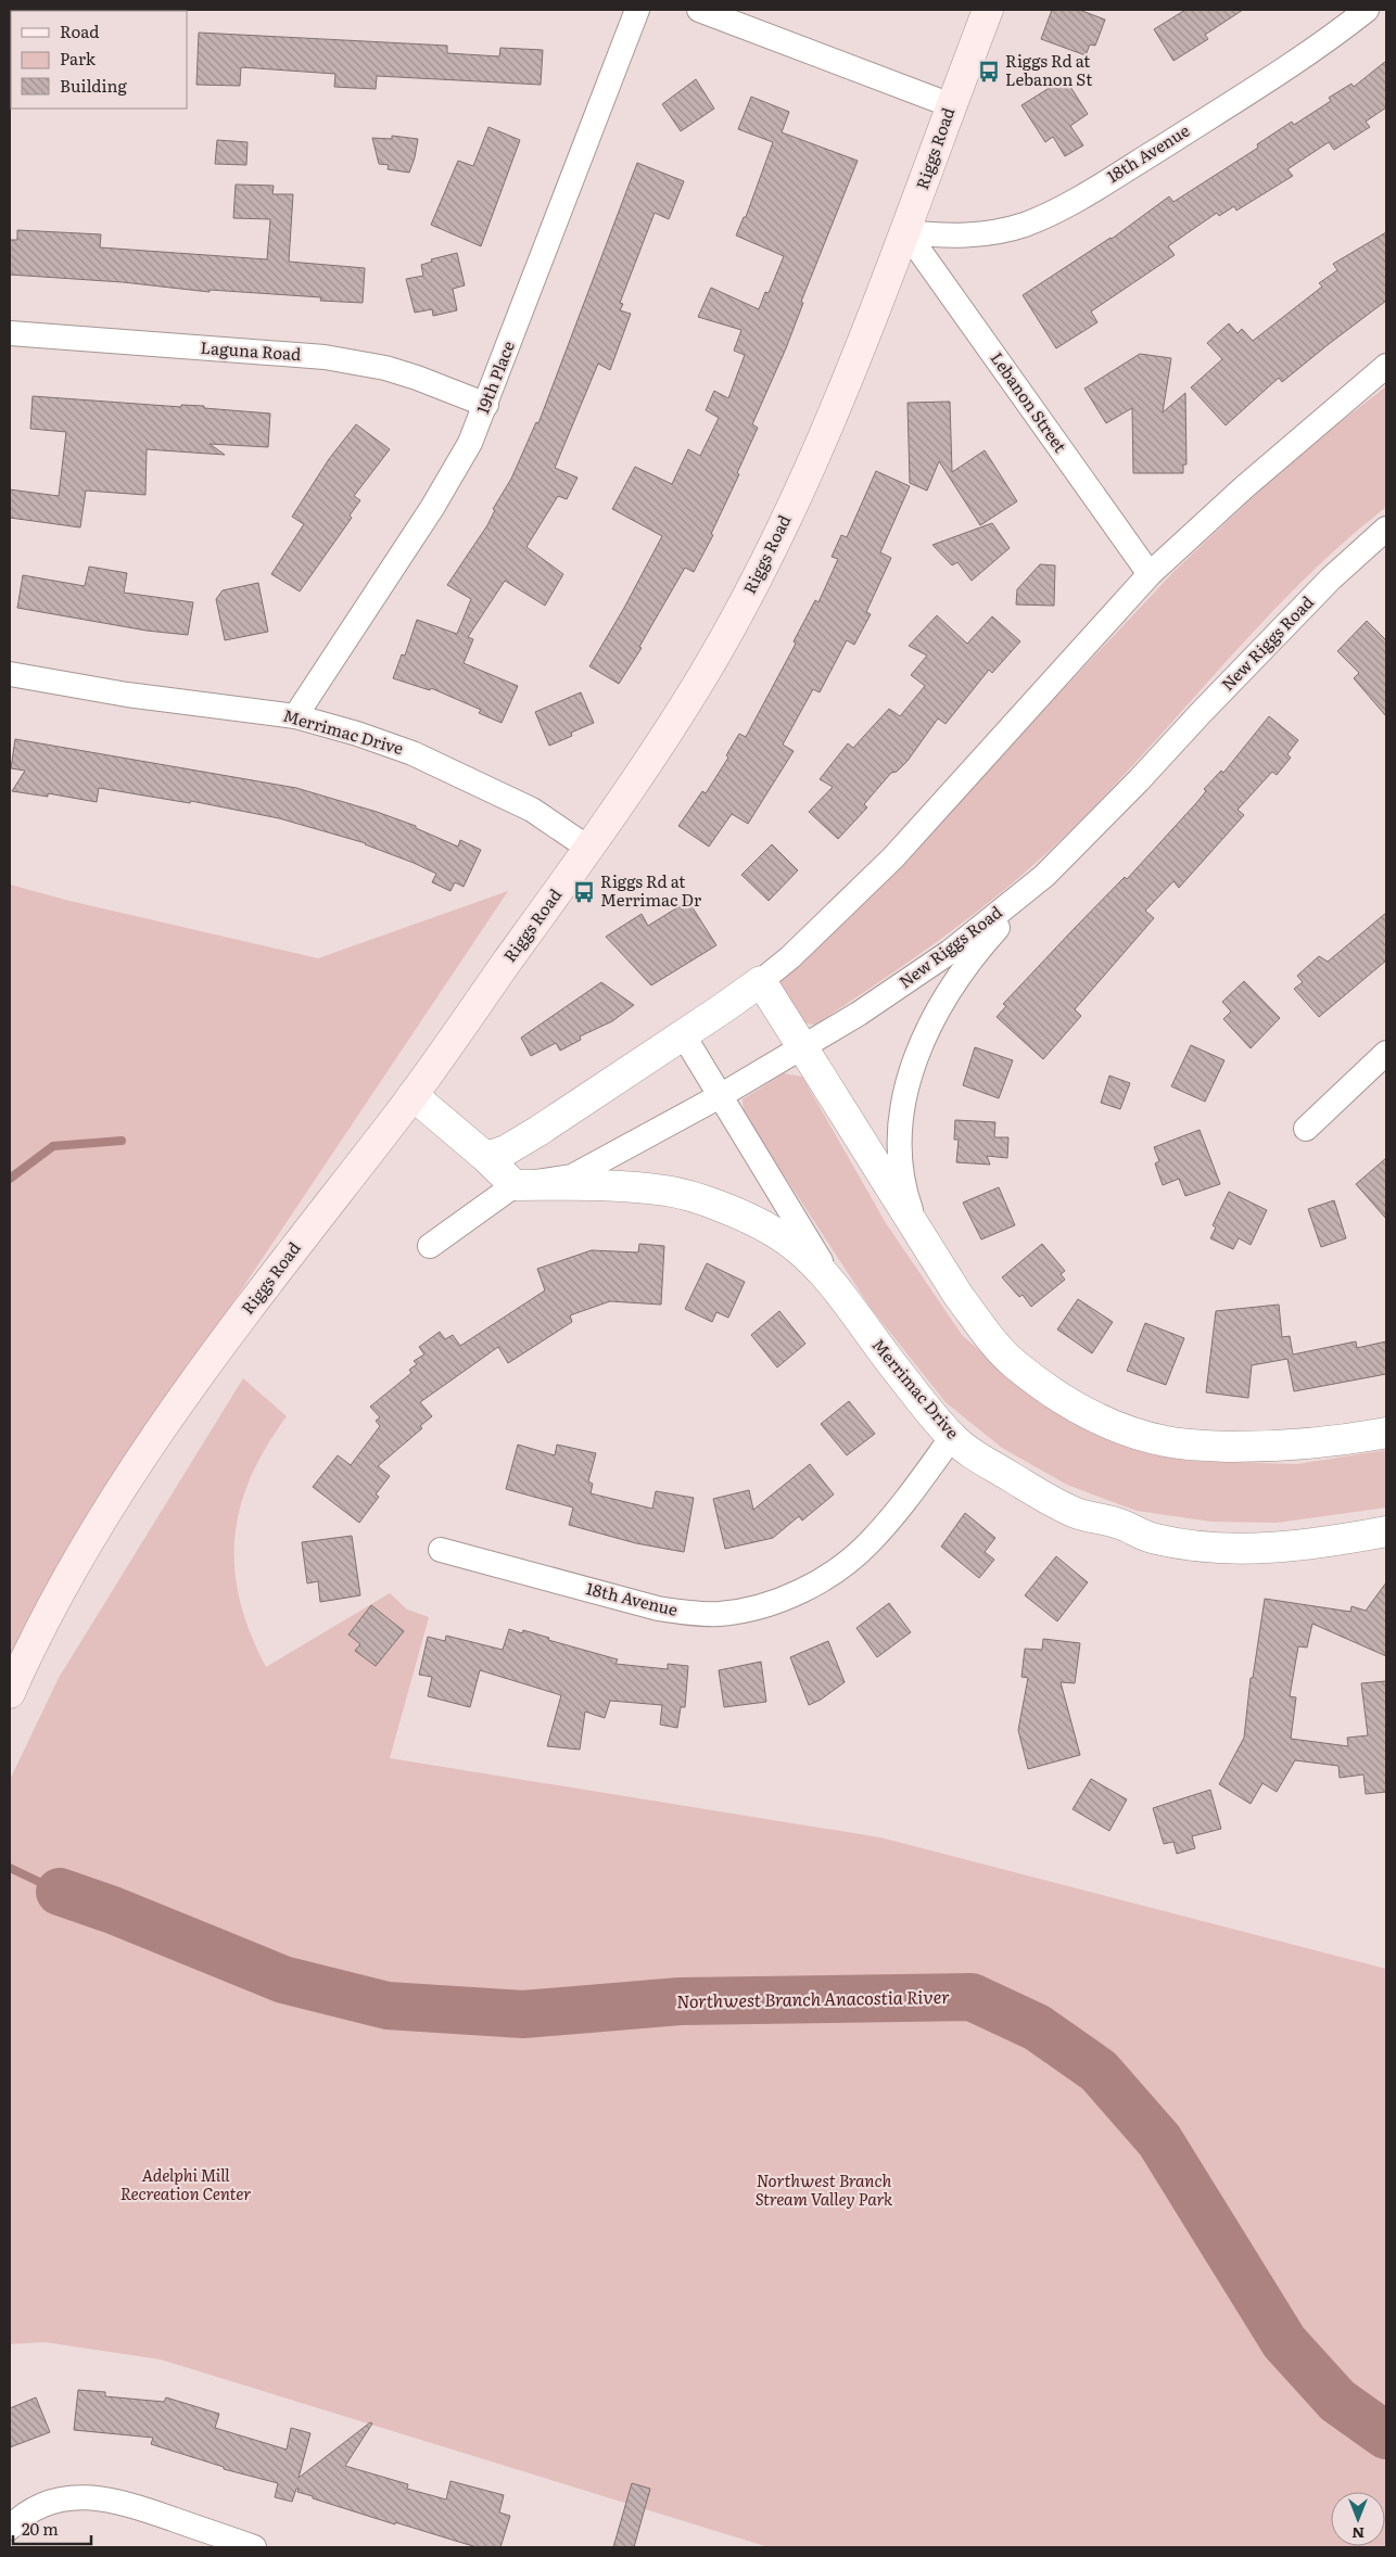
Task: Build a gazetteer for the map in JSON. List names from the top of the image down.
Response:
{
  "streets": {
    "main road": ["Riggs Road"],
    "street": [
      "18th Avenue",
      "Laguna Road",
      "19th Place",
      "Lebanon Street",
      "New Riggs Road",
      "Merrimac Drive"
    ]
  },
  "crossings": [
    ["Riggs Road", "18th Avenue"],
    ["Riggs Road", "Lebanon Street"],
    ["Riggs Road", "Merrimac Drive"],
    ["18th Avenue", "Lebanon Street"],
    ["18th Avenue", "Merrimac Drive"],
    ["Laguna Road", "19th Place"],
    ["19th Place", "Merrimac Drive"],
    ["New Riggs Road", "Merrimac Drive"]
  ],
  "water": ["Northwest Branch Anacostia River"],
  "parks": ["Adelphi Mill Recreation Center", "Northwest Branch Stream Valley Park"],
  "places": {
    "bus stop": ["Riggs Rd at Lebanon St", "Riggs Rd at Merrimac Dr"]
  },
  "legend": ["Road", "Park", "Building"],
  "scale_bar": "20 m",
  "north": "bottom"
}
